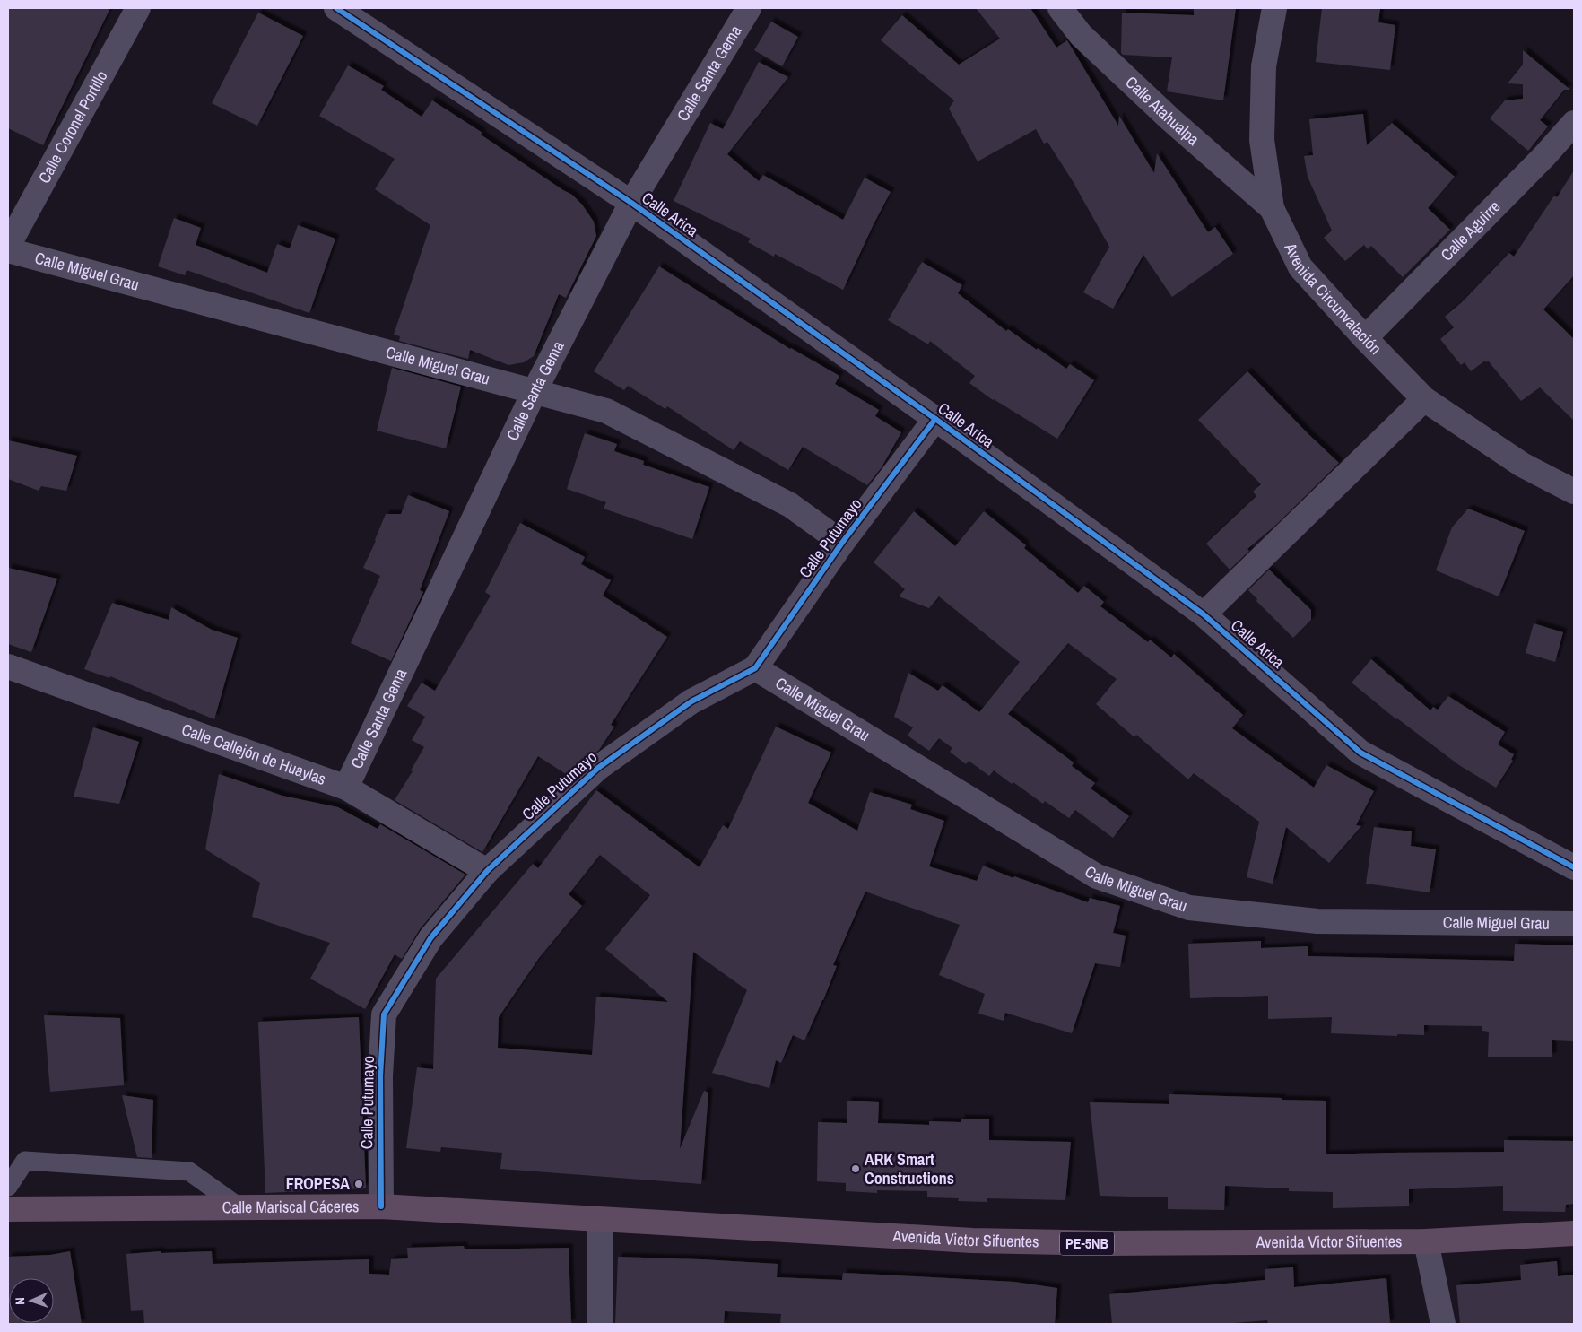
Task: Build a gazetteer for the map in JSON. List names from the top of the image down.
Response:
{
  "streets": {
    "highway": ["Calle Mariscal Cáceres", "Avenida Victor Sifuentes", "PE-5NB"],
    "street": [
      "Calle Santa Gema",
      "Calle Atahualpa",
      "Calle Coronel Portillo",
      "Calle Arica",
      "Calle Aguirre",
      "Calle Miguel Grau",
      "Avenida Circunvalación",
      "Calle Putumayo",
      "Calle Callejón de Huaylas"
    ]
  },
  "crossings": [
    ["Calle Santa Gema", "Calle Arica"],
    ["Calle Santa Gema", "Calle Miguel Grau"],
    ["Calle Santa Gema", "Calle Callejón de Huaylas"],
    ["Calle Atahualpa", "Avenida Circunvalación"],
    ["Calle Arica", "Calle Putumayo"],
    ["Calle Aguirre", "Avenida Circunvalación"],
    ["Calle Miguel Grau", "Calle Putumayo"],
    ["Calle Putumayo", "Calle Callejón de Huaylas"],
    ["Calle Putumayo", "Calle Mariscal Cáceres"],
    ["Calle Mariscal Cáceres", "Avenida Victor Sifuentes"]
  ],
  "places": ["ARK Smart Constructions", "FROPESA"],
  "north": "left"
}
